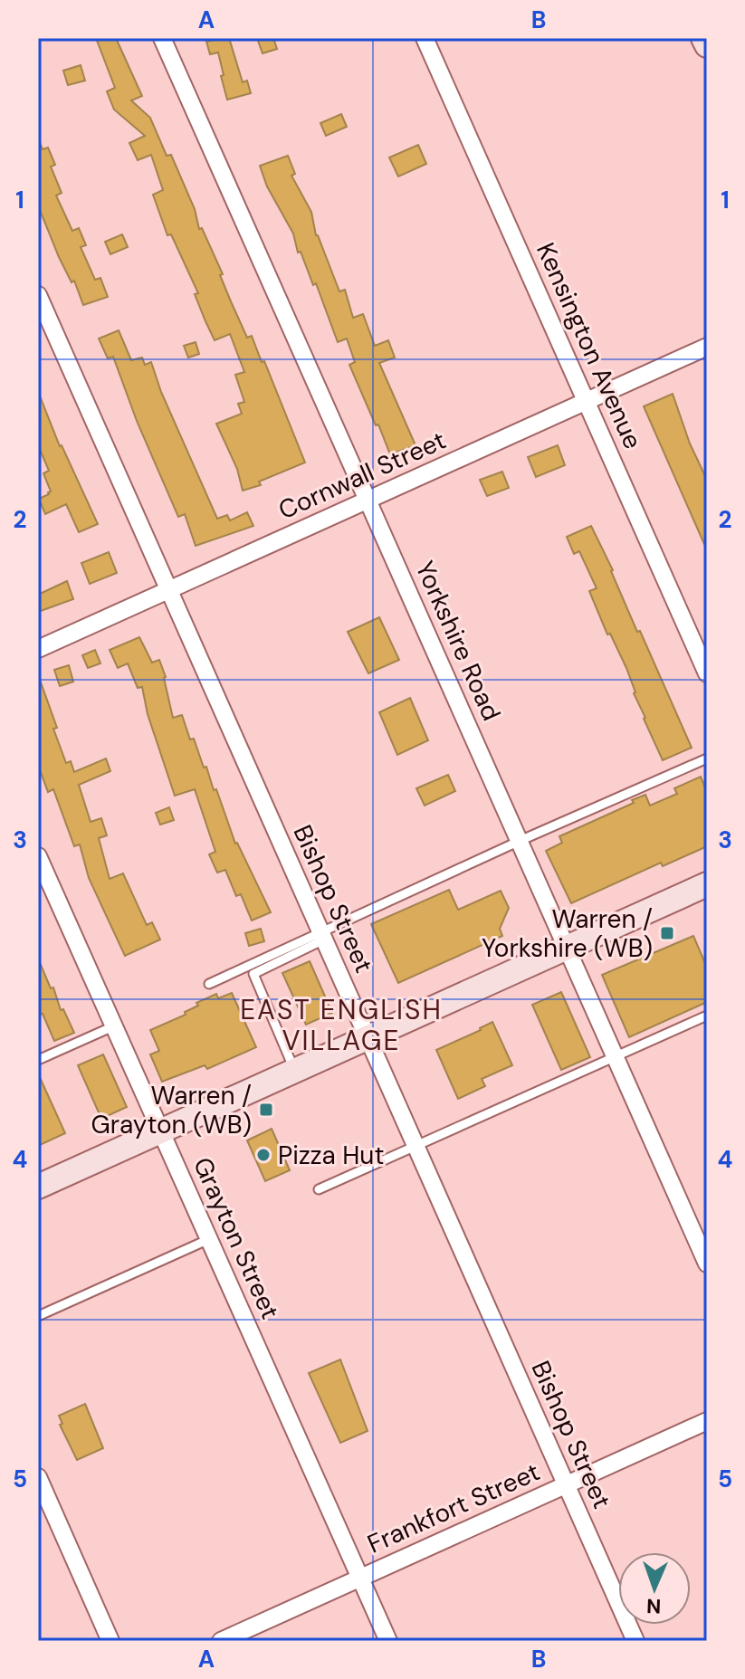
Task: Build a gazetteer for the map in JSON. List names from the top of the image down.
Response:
{
  "streets": {
    "street": [
      "Kensington Avenue",
      "Cornwall Street",
      "Yorkshire Road",
      "Bishop Street",
      "Grayton Street",
      "Frankfort Street"
    ]
  },
  "crossings": [
    ["Kensington Avenue", "Cornwall Street"],
    ["Cornwall Street", "Yorkshire Road"],
    ["Cornwall Street", "Bishop Street"],
    ["Bishop Street", "Frankfort Street"],
    ["Grayton Street", "Frankfort Street"]
  ],
  "districts": ["EAST ENGLISH VILLAGE"],
  "places": {
    "transit": ["Warren / Yorkshire (WB)", "Warren / Grayton (WB)"],
    "other": ["Pizza Hut"]
  },
  "north": "bottom",
  "grid": {
    "columns": ["A", "B"],
    "rows": [
      "1",
      "2",
      "3",
      "4",
      "5"
    ]
  }
}
